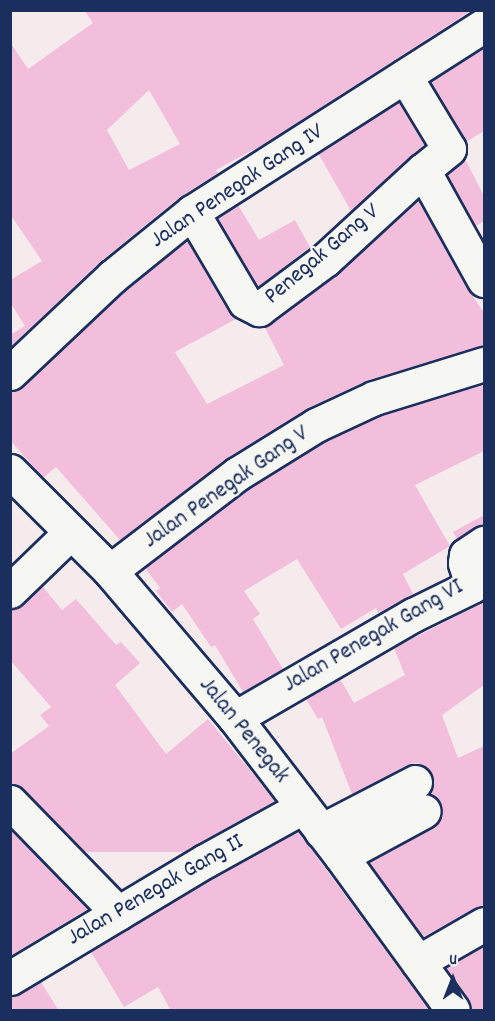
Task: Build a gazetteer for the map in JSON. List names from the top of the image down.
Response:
{
  "streets": {
    "street": [
      "Jalan Penegak Gang IV",
      "Penegak Gang V",
      "Jalan Penegak Gang V",
      "Jalan Penegak Gang VI",
      "Jalan Penegak",
      "Jalan Penegak Gang II"
    ]
  },
  "crossings": [
    ["Jalan Penegak Gang IV", "Penegak Gang V"],
    ["Jalan Penegak Gang V", "Jalan Penegak"],
    ["Jalan Penegak Gang VI", "Jalan Penegak"],
    ["Jalan Penegak", "Jalan Penegak Gang II"]
  ],
  "north": "top"
}
